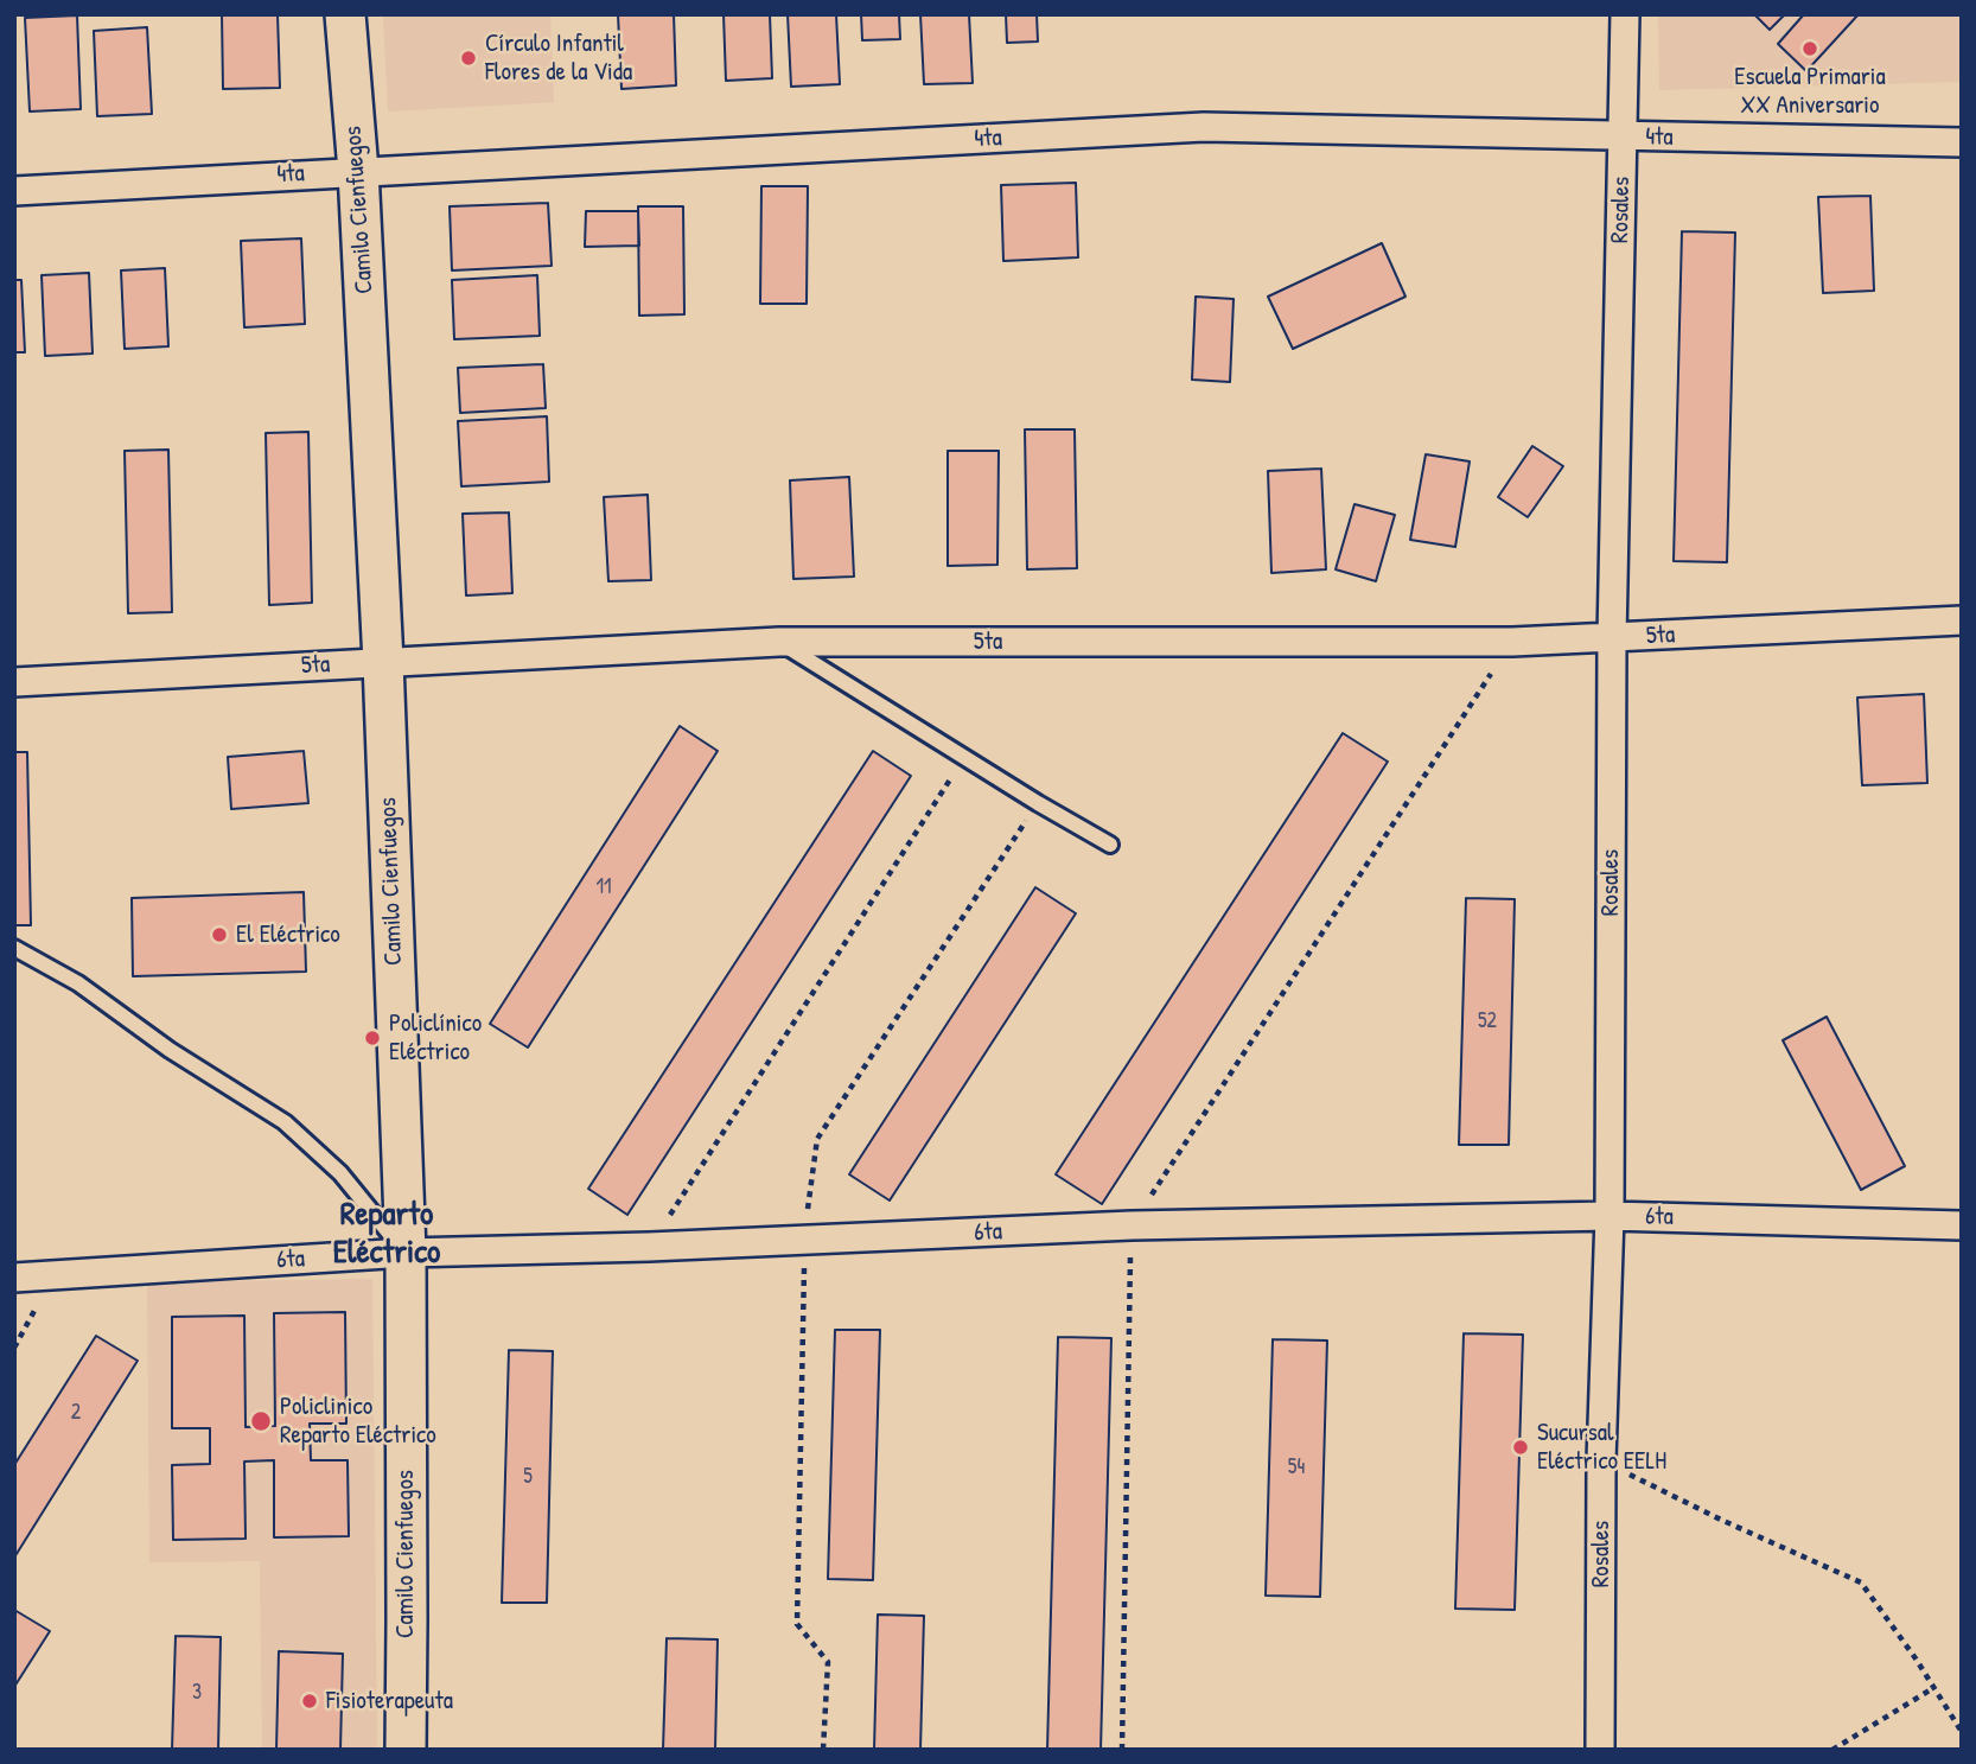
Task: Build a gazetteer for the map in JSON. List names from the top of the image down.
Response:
{
  "streets": {
    "street": [
      "4ta",
      "Camilo Cienfuegos",
      "Rosales",
      "5ta",
      "6ta"
    ]
  },
  "crossings": [
    ["4ta", "Camilo Cienfuegos"],
    ["4ta", "Rosales"],
    ["Camilo Cienfuegos", "5ta"],
    ["Camilo Cienfuegos", "6ta"],
    ["Rosales", "5ta"],
    ["Rosales", "6ta"]
  ],
  "districts": ["Reparto Eléctrico"],
  "places": [
    "Escuela Primaria XX Aniversario",
    "Círculo Infantil Flores de la Vida",
    "El Eléctrico",
    "Policlínico Eléctrico",
    "Policlinico Reparto Eléctrico",
    "Sucursal Eléctrico EELH",
    "Fisioterapeuta"
  ],
  "house_numbers": [
    "11",
    "52",
    "2",
    "54",
    "5",
    "3"
  ]
}
